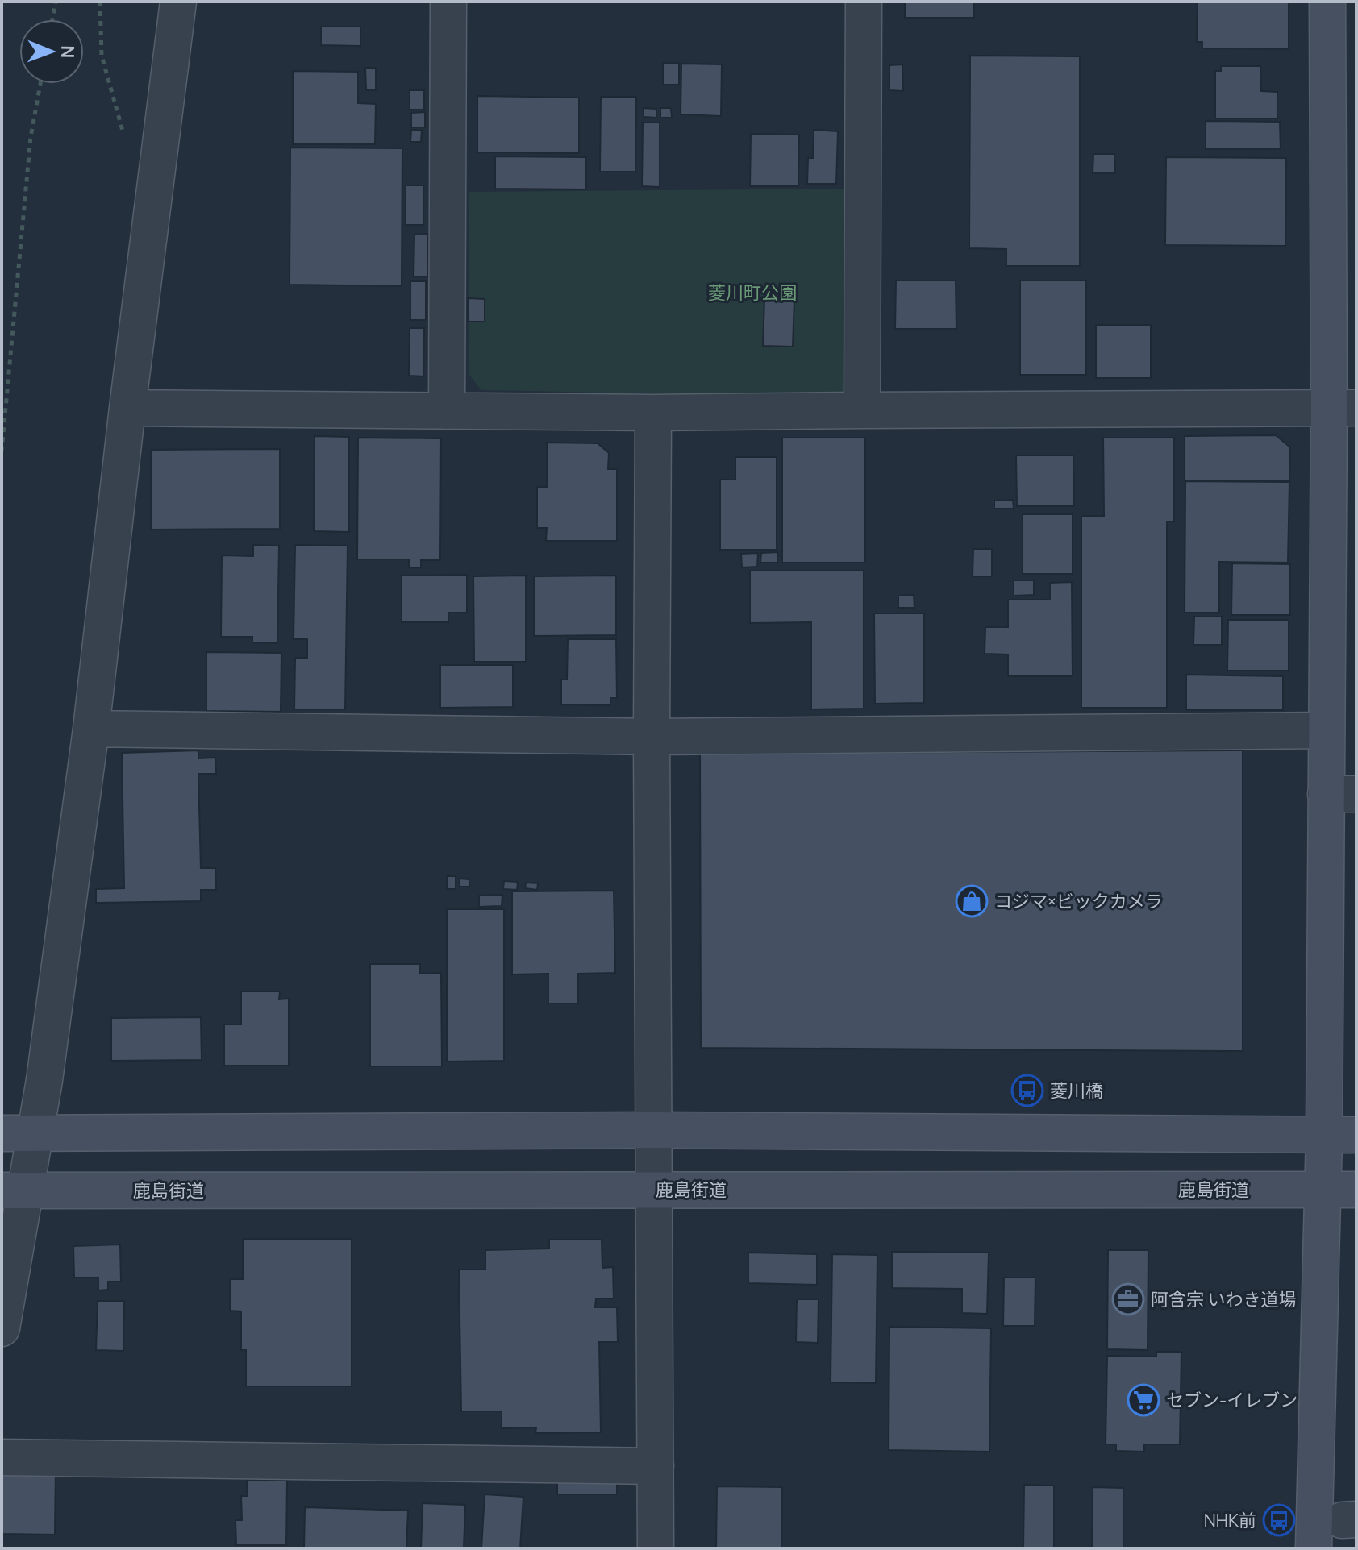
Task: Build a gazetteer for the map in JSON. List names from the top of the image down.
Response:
{
  "streets": {
    "street": ["鹿島街道"]
  },
  "parks": ["菱川町公園"],
  "places": {
    "shop": ["コジマ×ビックカメラ"],
    "bus stop": ["菱川橋", "NHK前"],
    "office": ["阿含宗 いわき道場"],
    "supermarket": ["セブン-イレブン"]
  },
  "north": "right"
}
